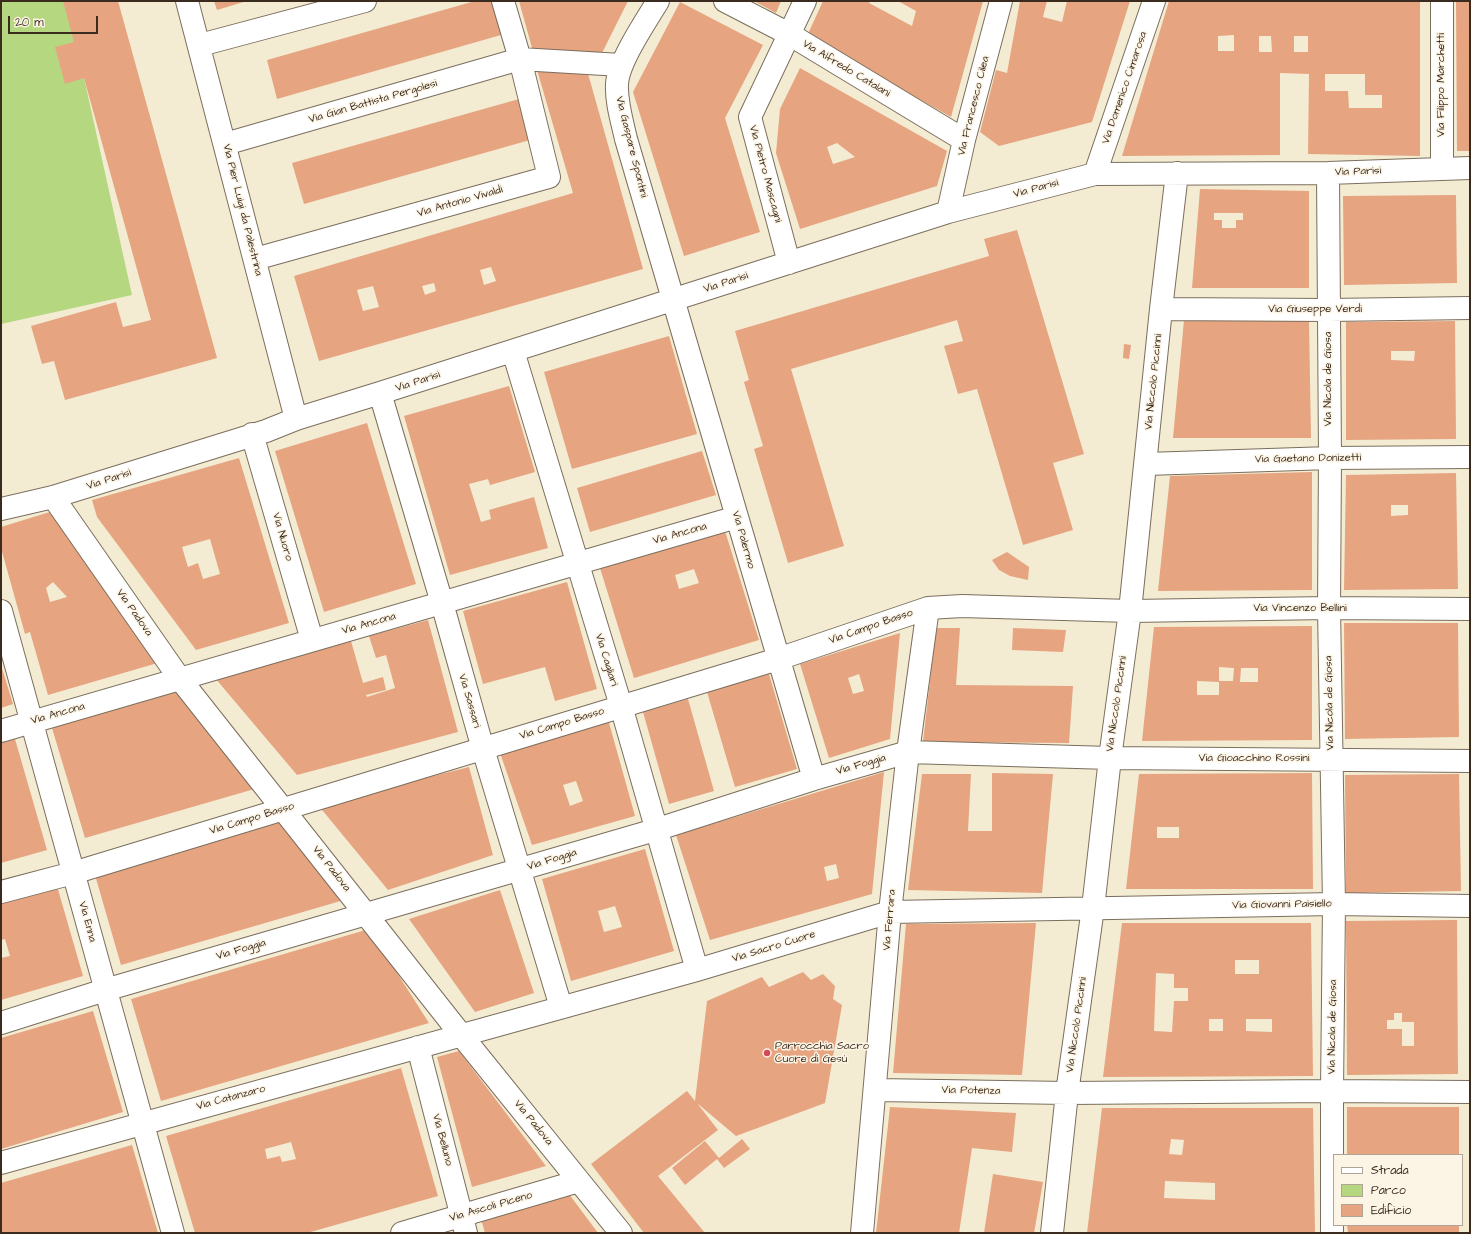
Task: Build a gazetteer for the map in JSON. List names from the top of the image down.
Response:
{
  "streets": {
    "street": [
      "Via Alfredo Catalani",
      "Via Filippo Marchetti",
      "Via Domenico Cimarosa",
      "Via Gian Battista Pergolesi",
      "Via Francesco Cilea",
      "Via Gaspare Spontini",
      "Via Parisi",
      "Via Pietro Mascagni",
      "Via Antonio Vivaldi",
      "Via Pier Luigi da Palestrina",
      "Via Giuseppe Verdi",
      "Via Nicola de Giosa",
      "Via Niccolò Piccinni",
      "Via Gaetano Donizetti",
      "Via Ancona",
      "Via Nuoro",
      "Via Palermo",
      "Via Vincenzo Bellini",
      "Via Padova",
      "Via Campo Basso",
      "Via Cagliari",
      "Via Sassari",
      "Via Gioacchino Rossini",
      "Via Foggia",
      "Via Giovanni Paisiello",
      "Via Ferrara",
      "Via Enna",
      "Via Sacro Cuore",
      "Via Potenza",
      "Via Catanzaro",
      "Via Belluno",
      "Via Ascoli Piceno"
    ]
  },
  "crossings": [
    ["Via Alfredo Catalani", "Via Francesco Cilea"],
    ["Via Alfredo Catalani", "Via Pietro Mascagni"],
    ["Via Filippo Marchetti", "Via Parisi"],
    ["Via Domenico Cimarosa", "Via Parisi"],
    ["Via Gian Battista Pergolesi", "Via Gaspare Spontini"],
    ["Via Gian Battista Pergolesi", "Via Antonio Vivaldi"],
    ["Via Gian Battista Pergolesi", "Via Pier Luigi da Palestrina"],
    ["Via Francesco Cilea", "Via Parisi"],
    ["Via Gaspare Spontini", "Via Parisi"],
    ["Via Gaspare Spontini", "Via Palermo"],
    ["Via Parisi", "Via Pietro Mascagni"],
    ["Via Parisi", "Via Pier Luigi da Palestrina"],
    ["Via Parisi", "Via Nicola de Giosa"],
    ["Via Parisi", "Via Niccolò Piccinni"],
    ["Via Parisi", "Via Nuoro"],
    ["Via Parisi", "Via Palermo"],
    ["Via Parisi", "Via Padova"],
    ["Via Parisi", "Via Cagliari"],
    ["Via Parisi", "Via Sassari"],
    ["Via Antonio Vivaldi", "Via Pier Luigi da Palestrina"],
    ["Via Giuseppe Verdi", "Via Nicola de Giosa"],
    ["Via Giuseppe Verdi", "Via Niccolò Piccinni"],
    ["Via Nicola de Giosa", "Via Gaetano Donizetti"],
    ["Via Nicola de Giosa", "Via Vincenzo Bellini"],
    ["Via Nicola de Giosa", "Via Gioacchino Rossini"],
    ["Via Nicola de Giosa", "Via Giovanni Paisiello"],
    ["Via Nicola de Giosa", "Via Potenza"],
    ["Via Niccolò Piccinni", "Via Gaetano Donizetti"],
    ["Via Niccolò Piccinni", "Via Vincenzo Bellini"],
    ["Via Niccolò Piccinni", "Via Campo Basso"],
    ["Via Niccolò Piccinni", "Via Gioacchino Rossini"],
    ["Via Niccolò Piccinni", "Via Foggia"],
    ["Via Niccolò Piccinni", "Via Giovanni Paisiello"],
    ["Via Niccolò Piccinni", "Via Sacro Cuore"],
    ["Via Niccolò Piccinni", "Via Potenza"],
    ["Via Ancona", "Via Nuoro"],
    ["Via Ancona", "Via Palermo"],
    ["Via Ancona", "Via Padova"],
    ["Via Ancona", "Via Cagliari"],
    ["Via Ancona", "Via Sassari"],
    ["Via Ancona", "Via Enna"],
    ["Via Palermo", "Via Campo Basso"],
    ["Via Palermo", "Via Foggia"],
    ["Via Vincenzo Bellini", "Via Campo Basso"],
    ["Via Padova", "Via Campo Basso"],
    ["Via Padova", "Via Foggia"],
    ["Via Padova", "Via Sacro Cuore"],
    ["Via Padova", "Via Catanzaro"],
    ["Via Padova", "Via Ascoli Piceno"],
    ["Via Campo Basso", "Via Cagliari"],
    ["Via Campo Basso", "Via Sassari"],
    ["Via Campo Basso", "Via Ferrara"],
    ["Via Campo Basso", "Via Enna"],
    ["Via Cagliari", "Via Foggia"],
    ["Via Cagliari", "Via Sacro Cuore"],
    ["Via Sassari", "Via Foggia"],
    ["Via Sassari", "Via Sacro Cuore"],
    ["Via Gioacchino Rossini", "Via Foggia"],
    ["Via Foggia", "Via Ferrara"],
    ["Via Foggia", "Via Enna"],
    ["Via Giovanni Paisiello", "Via Sacro Cuore"],
    ["Via Ferrara", "Via Sacro Cuore"],
    ["Via Ferrara", "Via Potenza"],
    ["Via Enna", "Via Catanzaro"],
    ["Via Sacro Cuore", "Via Catanzaro"],
    ["Via Catanzaro", "Via Belluno"],
    ["Via Belluno", "Via Ascoli Piceno"]
  ],
  "places": ["Parrocchia Sacro Cuore di Gesù"],
  "legend": ["Strada", "Parco", "Edificio"],
  "scale_bar": "20 m"
}
